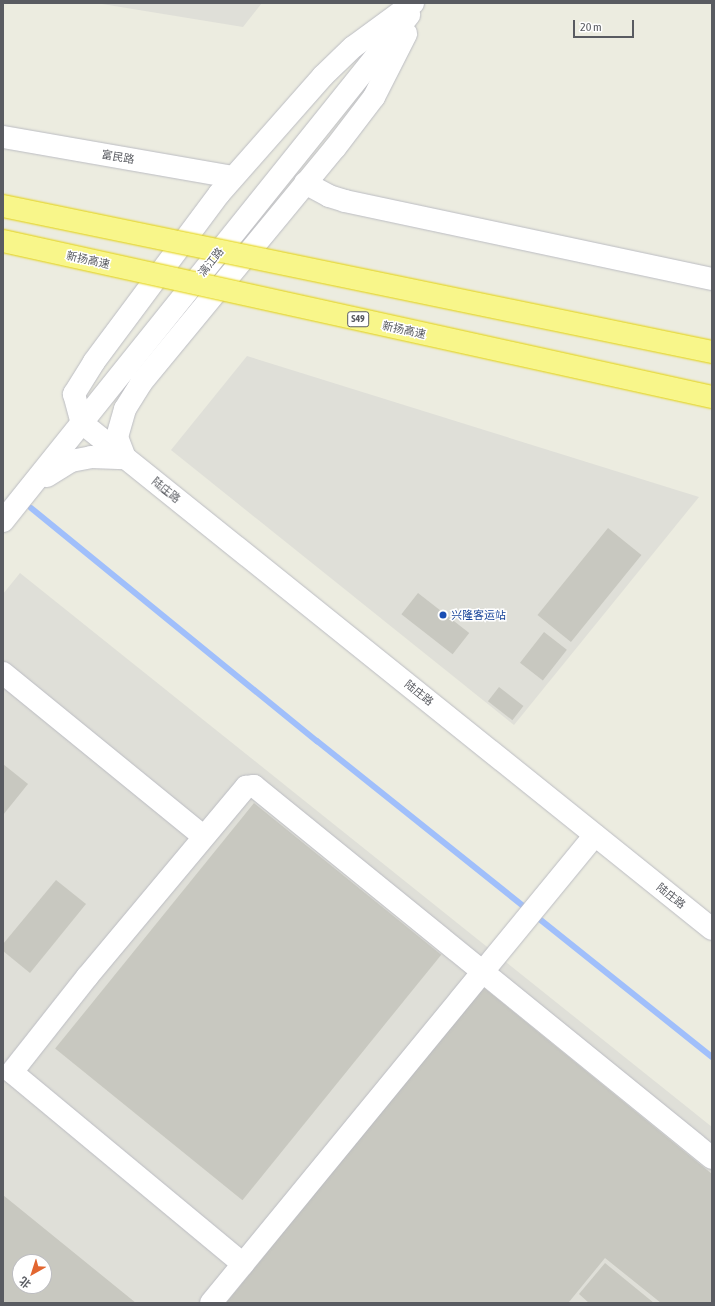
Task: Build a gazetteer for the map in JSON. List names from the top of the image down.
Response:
{
  "streets": {
    "highway": ["新扬高速", "S49"],
    "street": ["富民路", "漓江路", "陆庄路"]
  },
  "crossings": [
    ["漓江路", "陆庄路"]
  ],
  "places": ["兴隆客运站"],
  "scale_bar": "20 m",
  "north": "bottom left"
}
